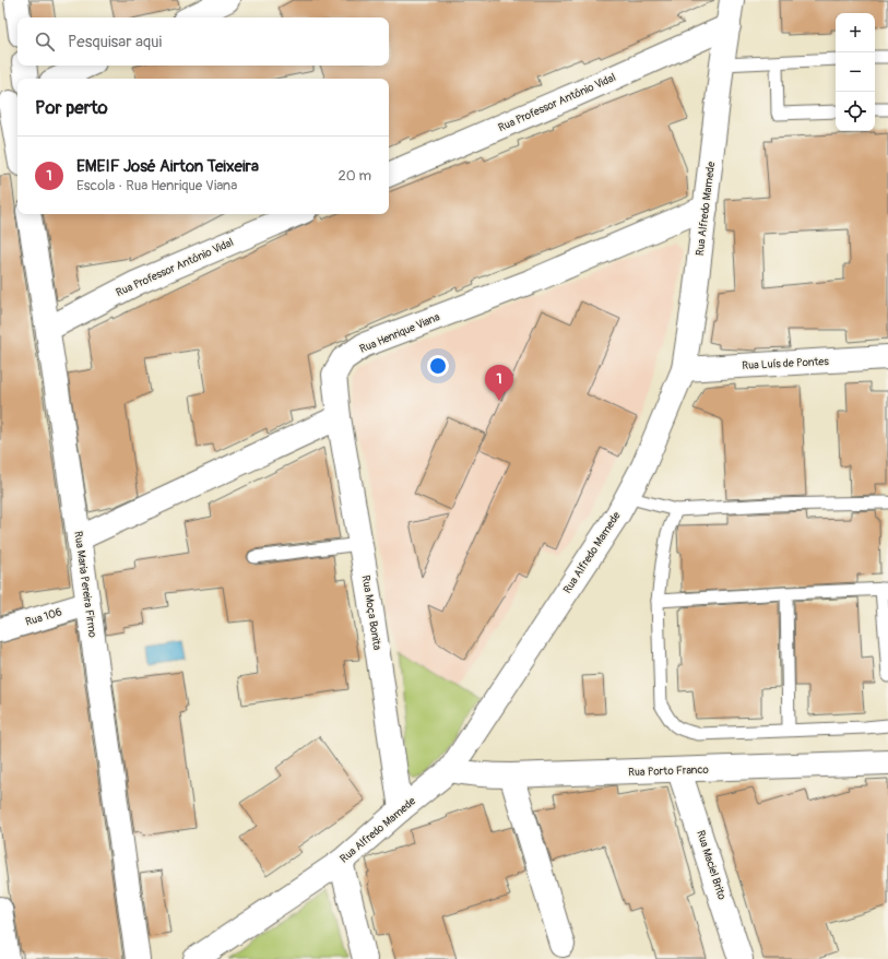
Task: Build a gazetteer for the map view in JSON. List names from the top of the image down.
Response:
{
  "streets": {
    "street": [
      "Rua Professor Antônio Vidal",
      "Rua Alfredo Mamede",
      "Rua Henrique Viana",
      "Rua Luís de Pontes",
      "Rua Maria Pereira Firmo",
      "Rua Moça Bonita",
      "Rua 106",
      "Rua Porto Franco",
      "Rua Maciel Brito"
    ]
  },
  "crossings": [
    ["Rua Professor Antônio Vidal", "Rua Alfredo Mamede"],
    ["Rua Professor Antônio Vidal", "Rua Maria Pereira Firmo"],
    ["Rua Alfredo Mamede", "Rua Henrique Viana"],
    ["Rua Alfredo Mamede", "Rua Luís de Pontes"],
    ["Rua Alfredo Mamede", "Rua Moça Bonita"],
    ["Rua Alfredo Mamede", "Rua Porto Franco"],
    ["Rua Henrique Viana", "Rua Moça Bonita"],
    ["Rua Maria Pereira Firmo", "Rua 106"],
    ["Rua Porto Franco", "Rua Maciel Brito"]
  ],
  "page": {
    "map_buttons": ["+", "−"],
    "search": "Pesquisar aqui",
    "heading": "Por perto",
    "list": [
      {
        "mark": "1",
        "name": "EMEIF José Airton Teixeira",
        "note": "Escola · Rua Henrique Viana",
        "value": "20 m"
      }
    ],
    "pins": "1"
  }
}
